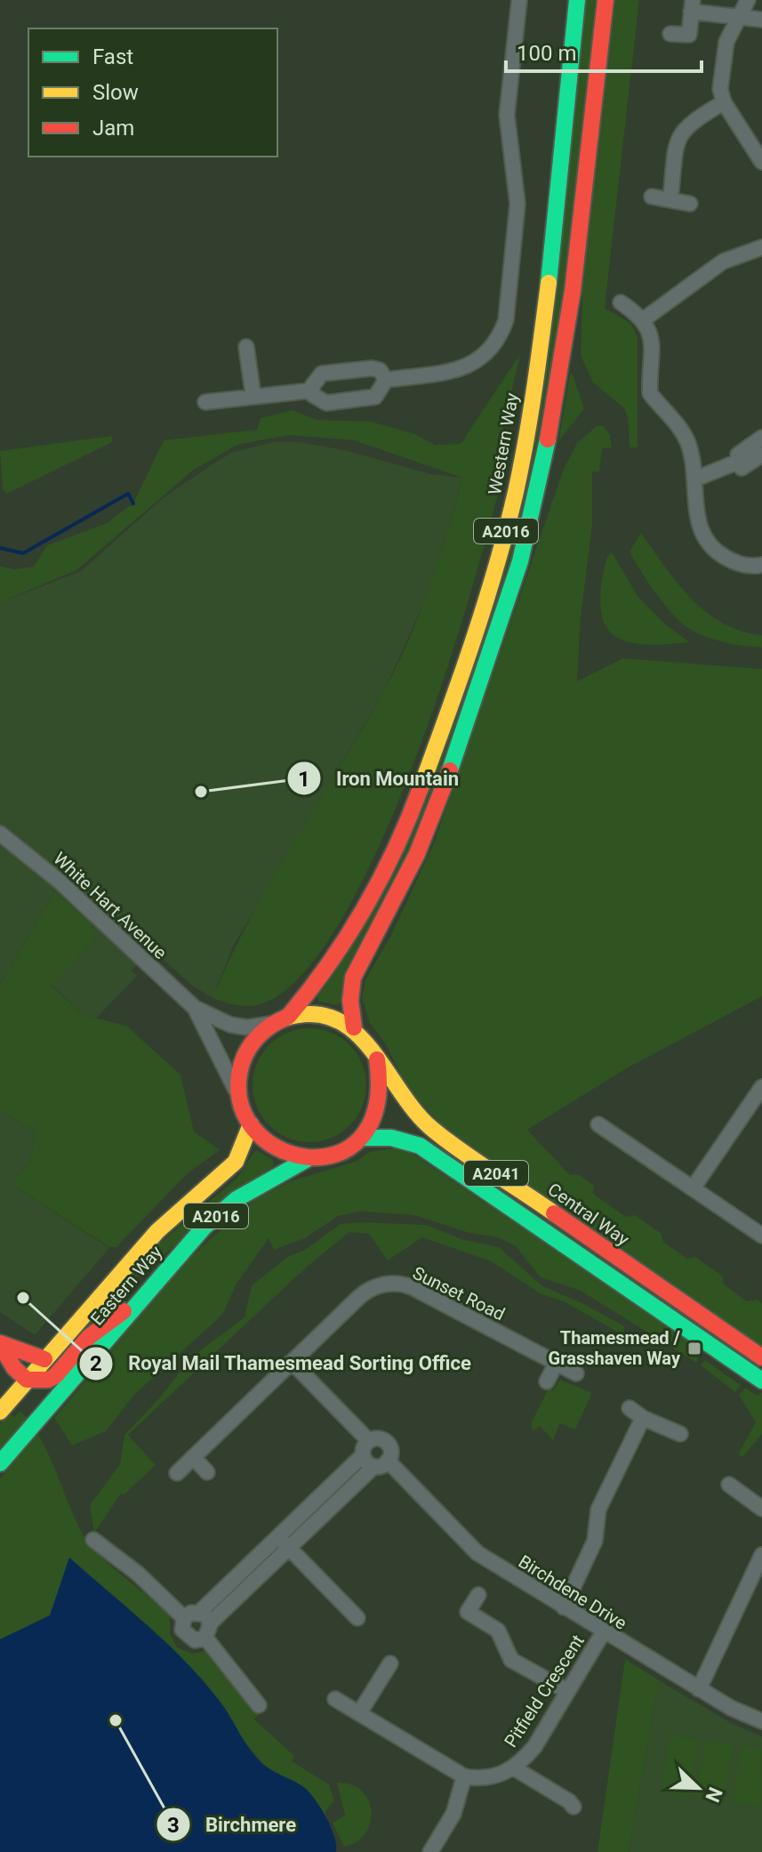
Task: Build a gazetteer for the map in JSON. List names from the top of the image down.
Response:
{
  "streets": {
    "main road": [
      "Western Way",
      "A2016",
      "A2041",
      "Central Way",
      "Eastern Way"
    ],
    "street": [
      "White Hart Avenue",
      "Sunset Road",
      "Birchdene Drive",
      "Pitfield Crescent"
    ]
  },
  "crossings": [
    ["Western Way", "A2016"],
    ["Western Way", "White Hart Avenue"],
    ["Western Way", "A2041"],
    ["Western Way", "Central Way"],
    ["Western Way", "Eastern Way"],
    ["A2016", "White Hart Avenue"],
    ["A2016", "A2041"],
    ["A2016", "Central Way"],
    ["A2016", "Eastern Way"],
    ["White Hart Avenue", "A2041"],
    ["White Hart Avenue", "Central Way"],
    ["White Hart Avenue", "Eastern Way"],
    ["A2041", "Central Way"],
    ["A2041", "Eastern Way"],
    ["Central Way", "Eastern Way"],
    ["Sunset Road", "Birchdene Drive"],
    ["Birchdene Drive", "Pitfield Crescent"]
  ],
  "places": {
    "other": ["Iron Mountain", "Royal Mail Thamesmead Sorting Office", "Birchmere"],
    "transit": ["Thamesmead / Grasshaven Way"]
  },
  "legend": ["Fast", "Slow", "Jam"],
  "scale_bar": "100 m",
  "north": "bottom right"
}
